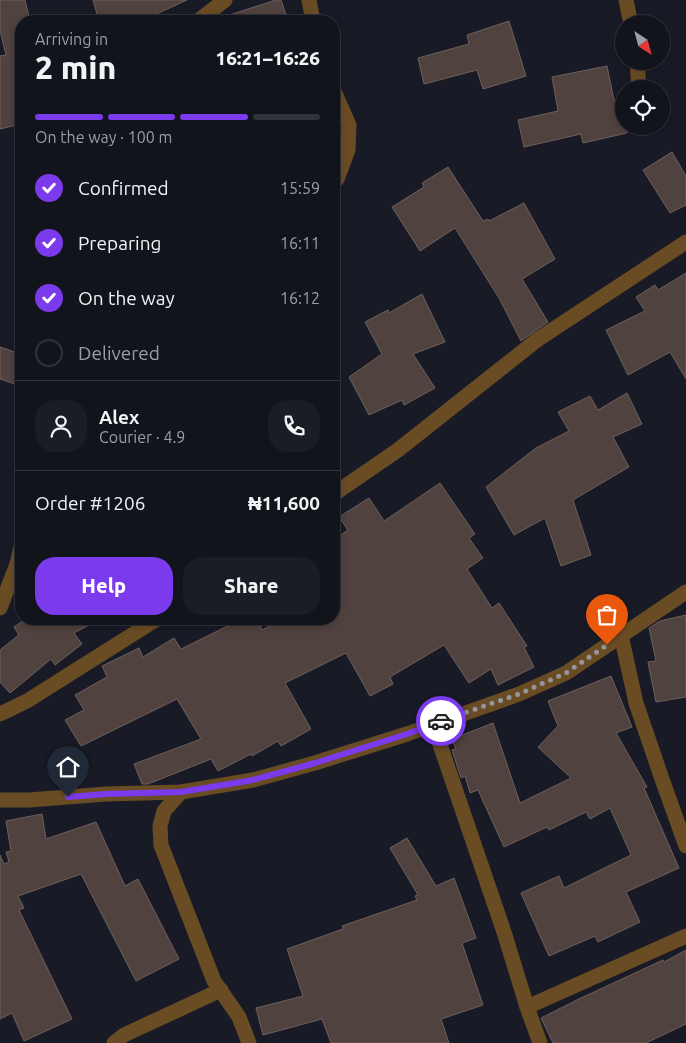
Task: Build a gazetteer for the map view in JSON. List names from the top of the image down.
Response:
{
  "north": "bottom right",
  "page": {
    "heading": ["2 min", "Arriving in", "16:21–16:26"],
    "panel": [
      "Alex",
      "Courier · 4.9",
      "Order #1206",
      "₦11,600"
    ],
    "bar": "On the way · 100 m",
    "list": [
      ["Confirmed", "15:59"],
      ["Preparing", "16:11"],
      ["On the way", "16:12"],
      "Delivered"
    ],
    "buttons": ["Help", "Share"]
  }
}
